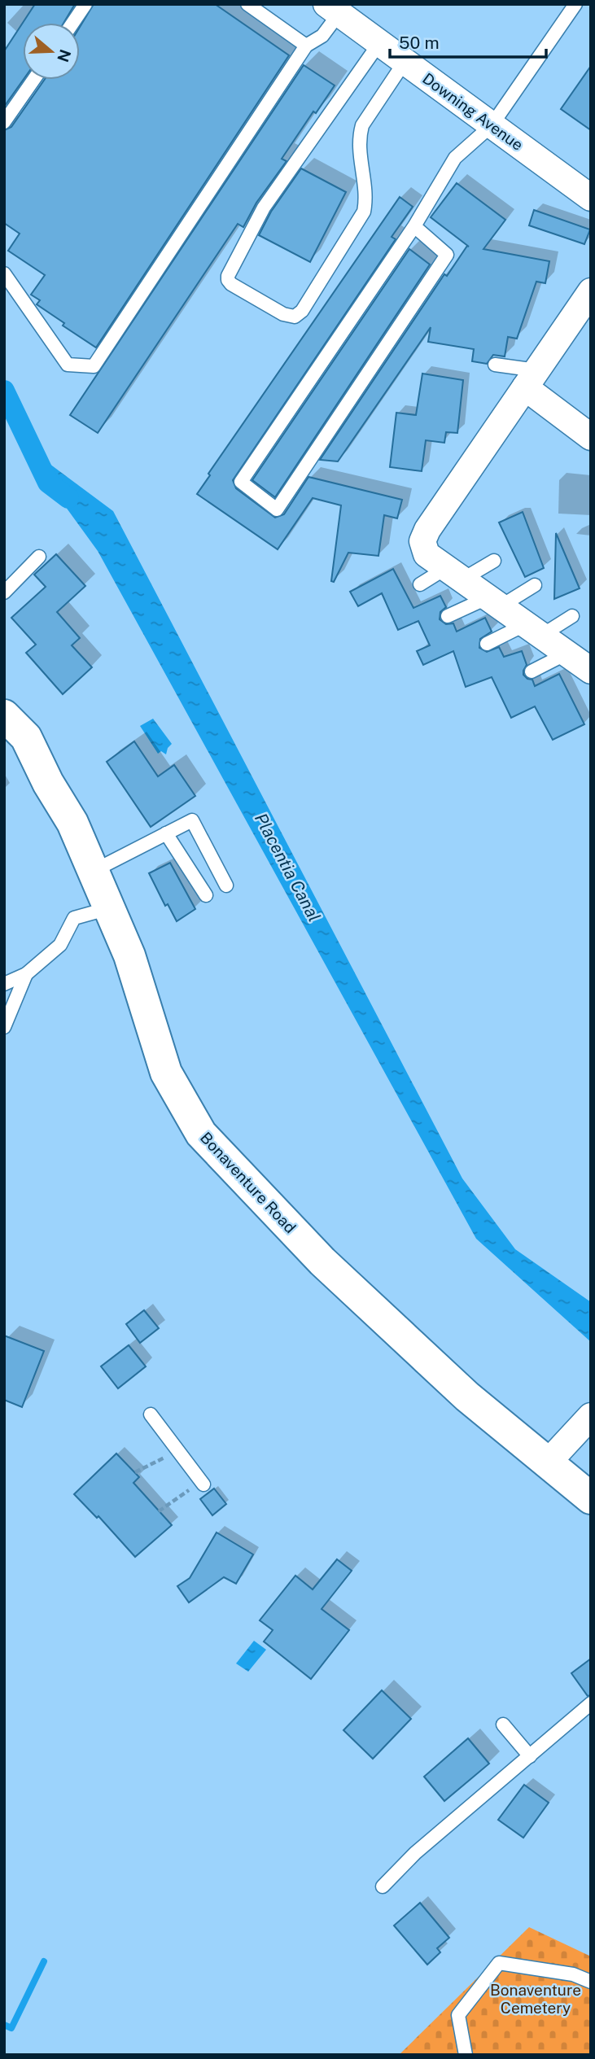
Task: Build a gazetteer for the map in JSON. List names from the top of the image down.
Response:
{
  "streets": {
    "street": ["Downing Avenue", "Bonaventure Road"]
  },
  "water": ["Placentia Canal"],
  "parks": ["Bonaventure Cemetery"],
  "scale_bar": "50 m",
  "north": "right"
}
